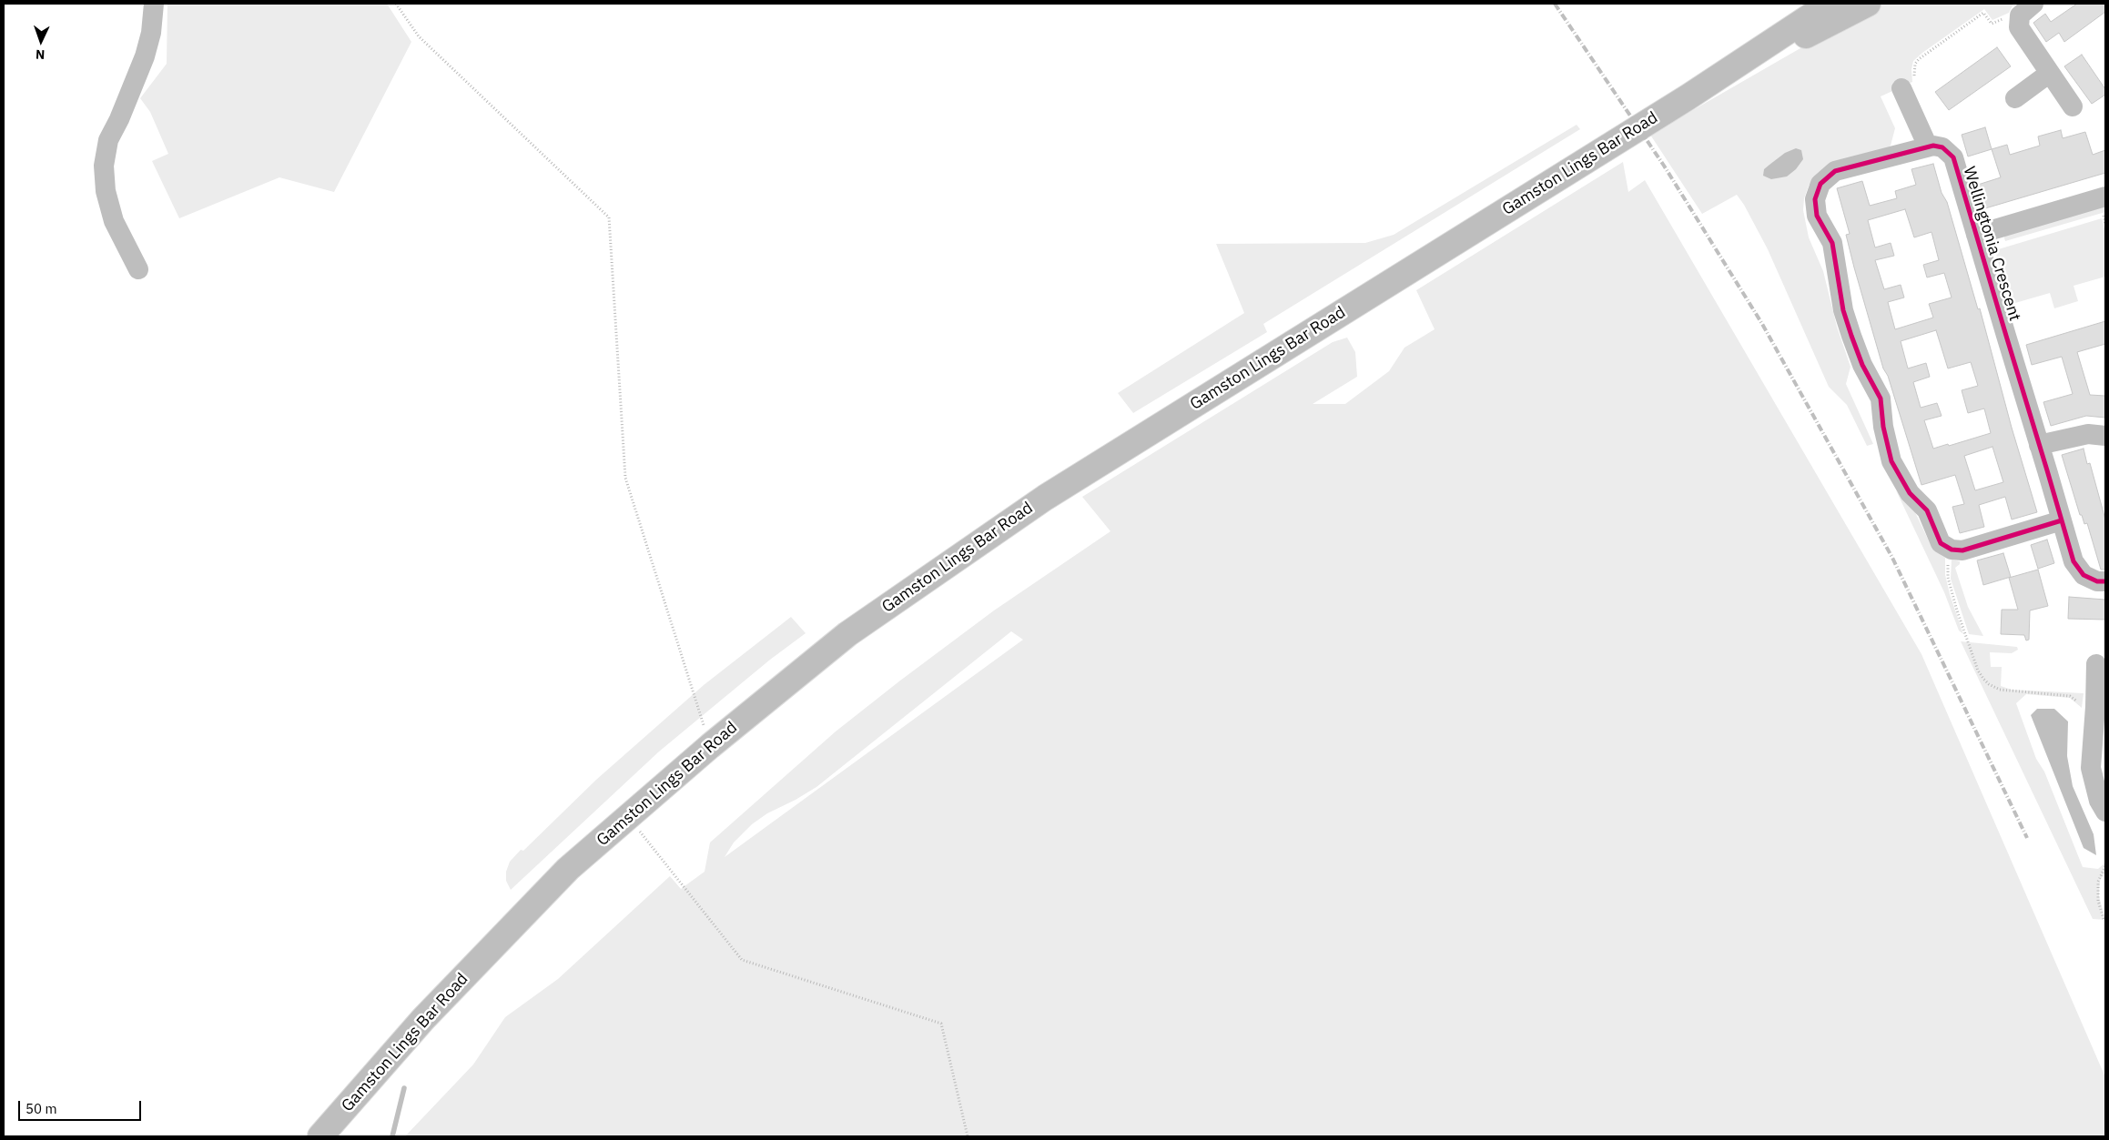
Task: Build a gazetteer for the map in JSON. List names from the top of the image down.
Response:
{
  "streets": {
    "highway": ["Gamston Lings Bar Road"],
    "street": ["Wellingtonia Crescent"]
  },
  "scale_bar": "50 m",
  "north": "bottom"
}
